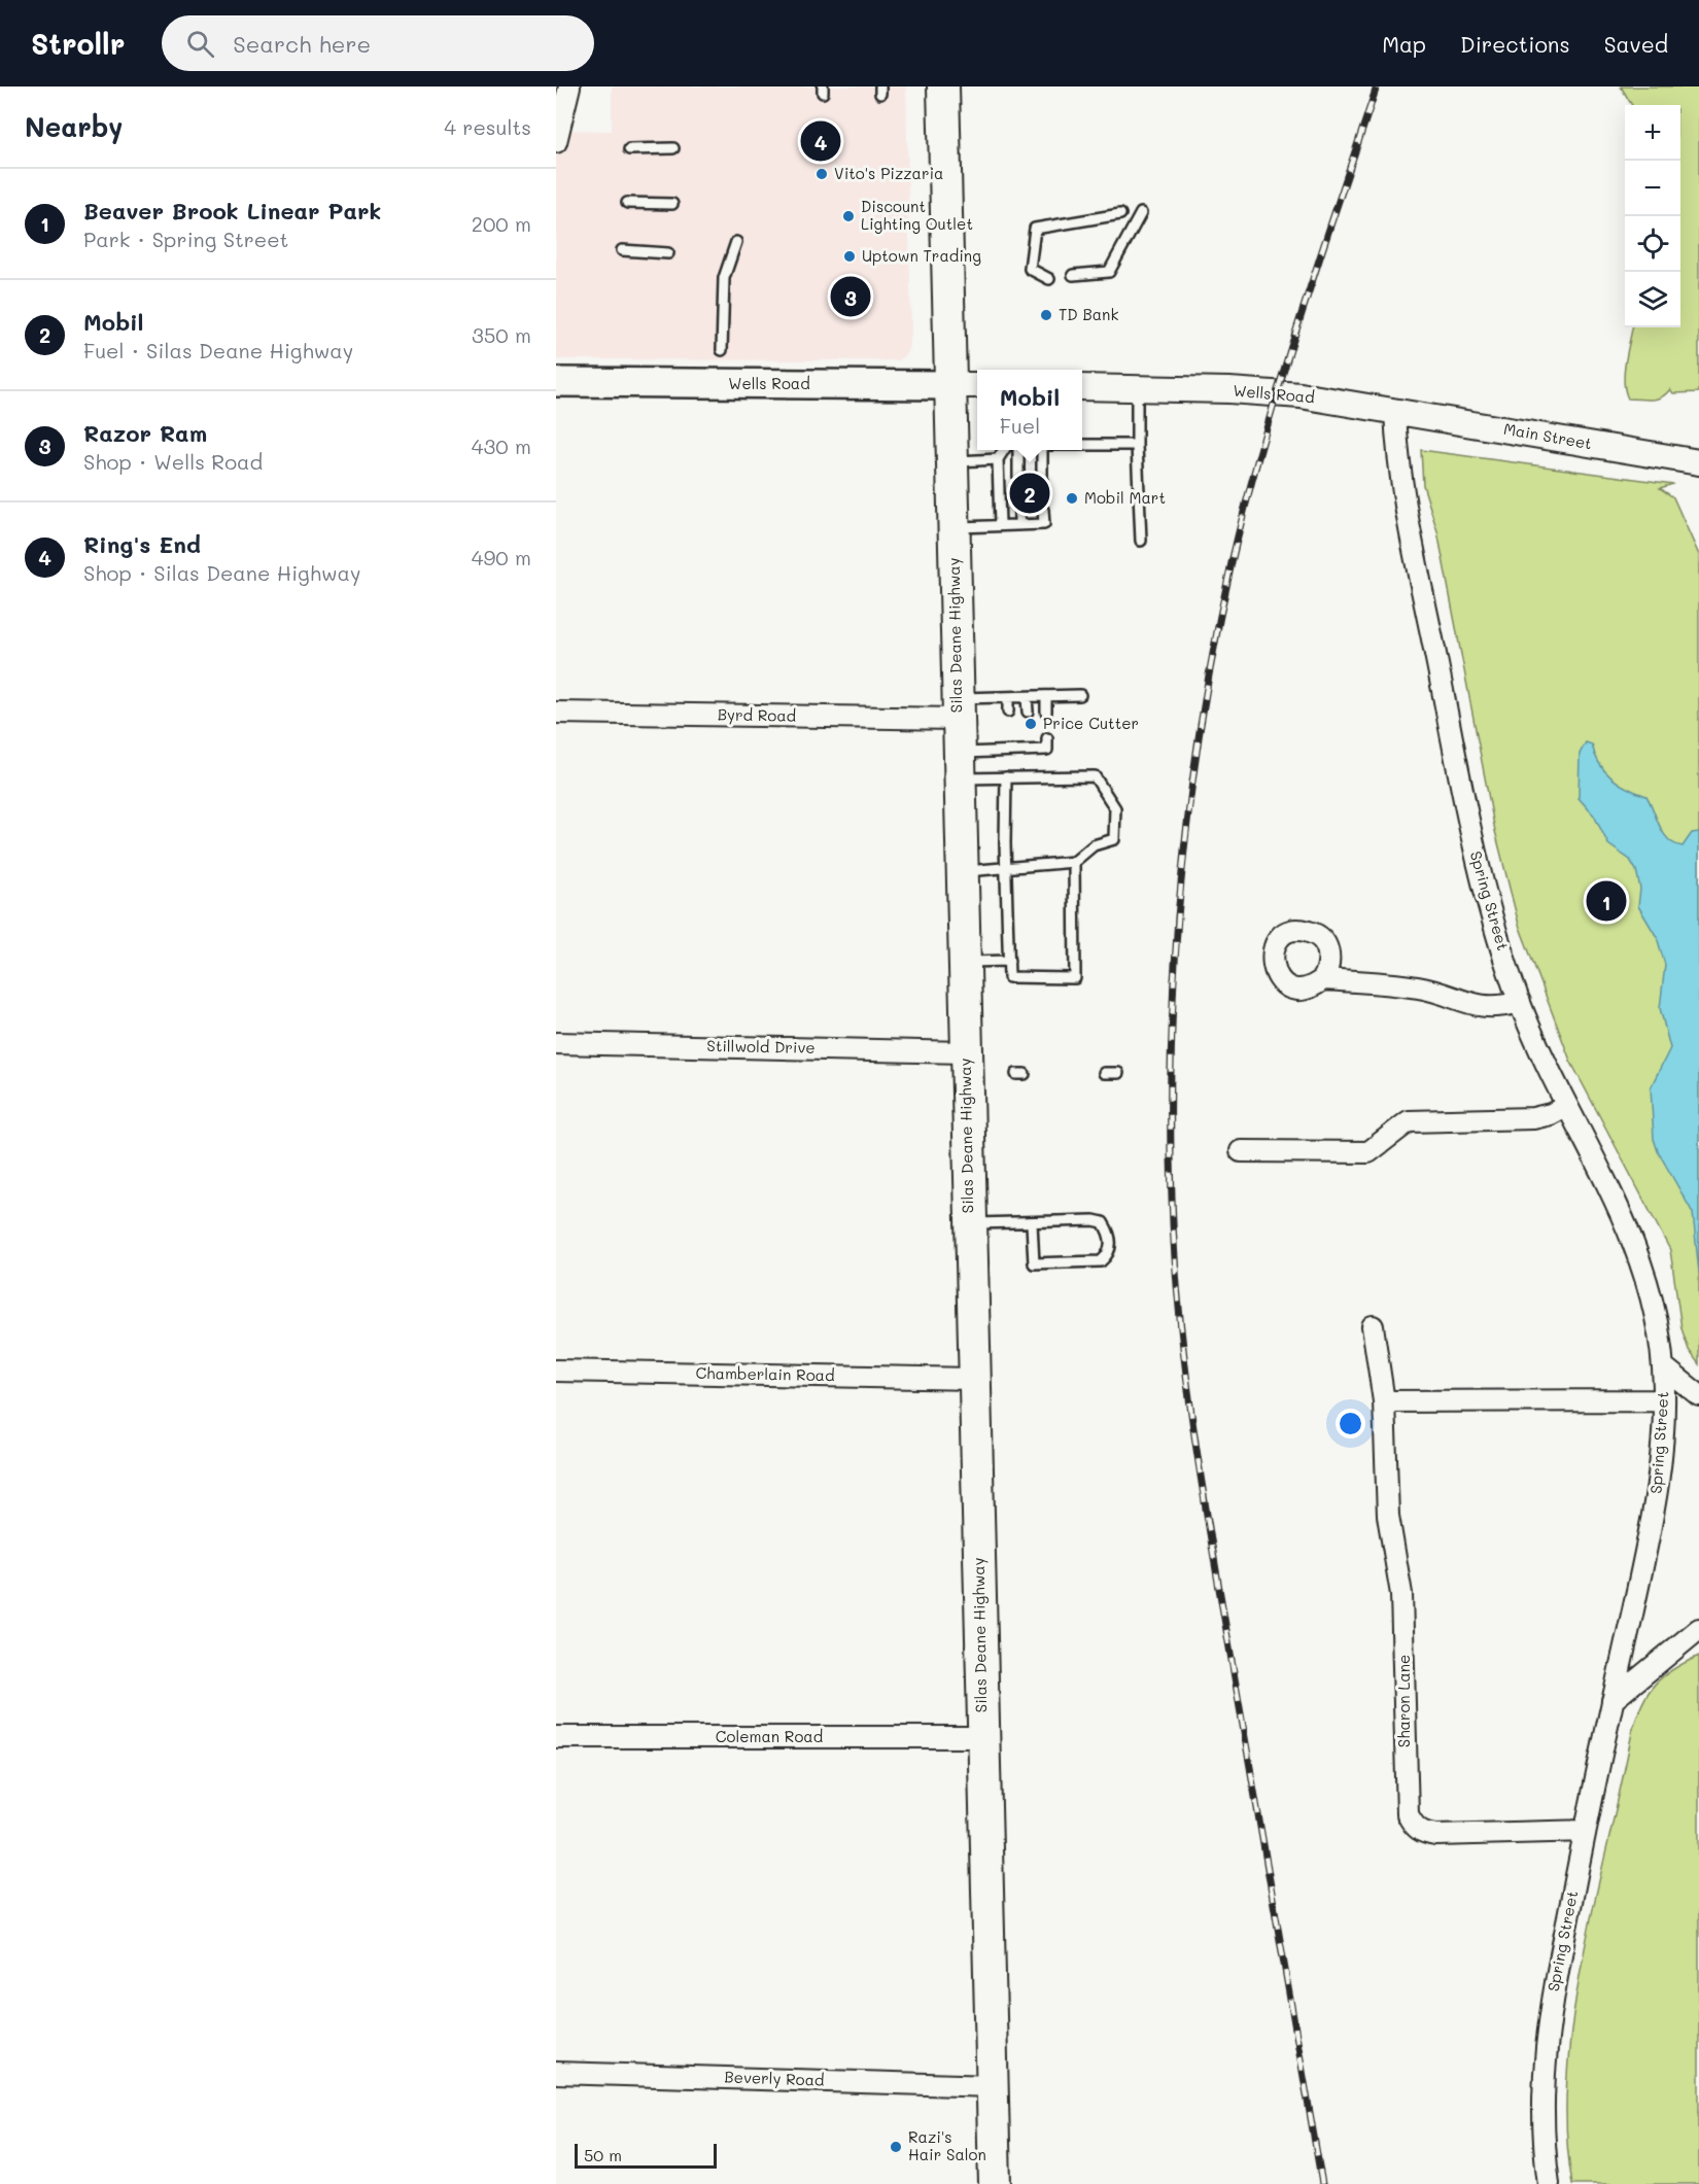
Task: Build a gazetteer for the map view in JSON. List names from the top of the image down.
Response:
{
  "streets": {
    "main road": ["Wells Road", "Silas Deane Highway"],
    "street": [
      "Main Street",
      "Byrd Road",
      "Spring Street",
      "Stillwold Drive",
      "Chamberlain Road",
      "Sharon Lane",
      "Coleman Road",
      "Beverly Road"
    ]
  },
  "crossings": [
    ["Wells Road", "Main Street"],
    ["Wells Road", "Silas Deane Highway"],
    ["Wells Road", "Spring Street"],
    ["Main Street", "Spring Street"],
    ["Silas Deane Highway", "Byrd Road"],
    ["Silas Deane Highway", "Stillwold Drive"],
    ["Silas Deane Highway", "Chamberlain Road"],
    ["Silas Deane Highway", "Coleman Road"],
    ["Silas Deane Highway", "Beverly Road"],
    ["Spring Street", "Sharon Lane"]
  ],
  "places": [
    "Vito's Pizzaria",
    "Discount Lighting Outlet",
    "Uptown Trading",
    "TD Bank",
    "Mobil Mart",
    "Price Cutter",
    "Razi's Hair Salon"
  ],
  "scale_bar": "50 m",
  "page": {
    "header": "Strollr",
    "search": "Search here",
    "nav": ["Map", "Directions", "Saved"],
    "heading": ["Nearby", "4 results"],
    "map_buttons": ["+", "−"],
    "pins": [
      "4",
      "3",
      "2",
      "1"
    ],
    "list": [
      {
        "mark": "1",
        "name": "Beaver Brook Linear Park",
        "note": "Park · Spring Street",
        "value": "200 m"
      },
      {
        "mark": "2",
        "name": "Mobil",
        "note": "Fuel · Silas Deane Highway",
        "value": "350 m"
      },
      {
        "mark": "3",
        "name": "Razor Ram",
        "note": "Shop · Wells Road",
        "value": "430 m"
      },
      {
        "mark": "4",
        "name": "Ring's End",
        "note": "Shop · Silas Deane Highway",
        "value": "490 m"
      }
    ],
    "popup": ["Mobil", "Fuel"],
    "scale": "50 m"
  }
}
